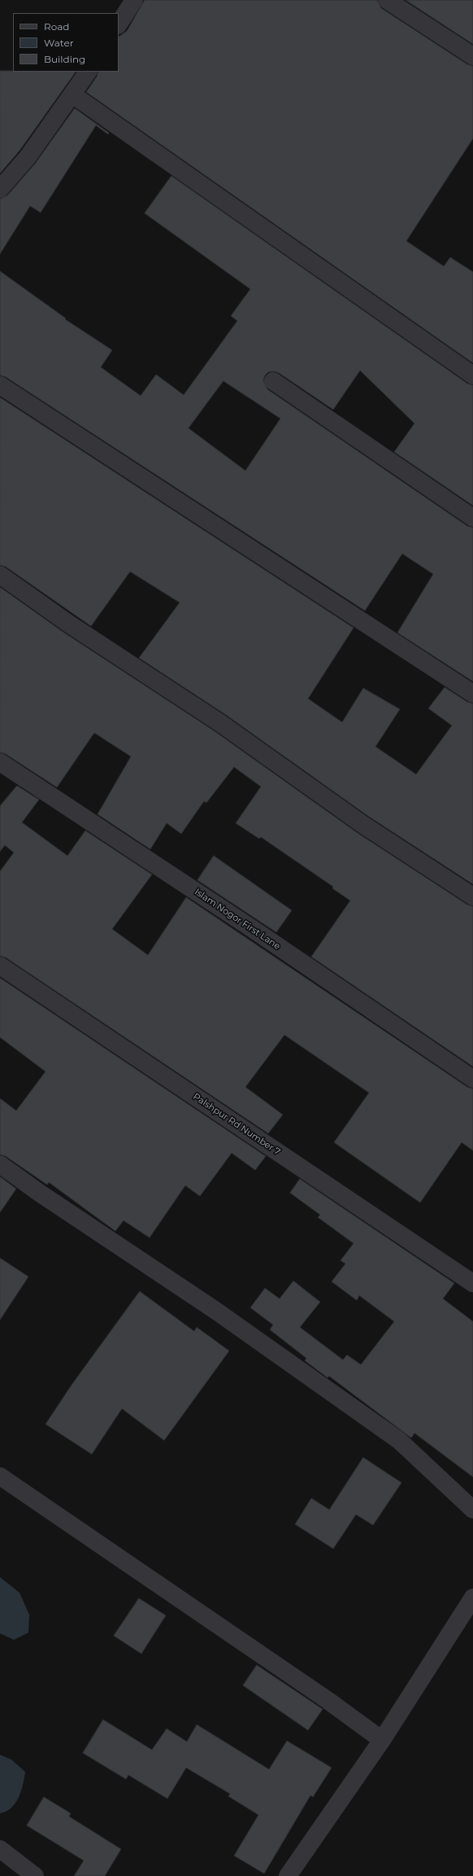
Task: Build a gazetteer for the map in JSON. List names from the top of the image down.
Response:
{
  "streets": {
    "street": ["Islam Nogor First Lane", "Palshpur Rd Number 7"]
  },
  "legend": ["Road", "Water", "Building"]
}
